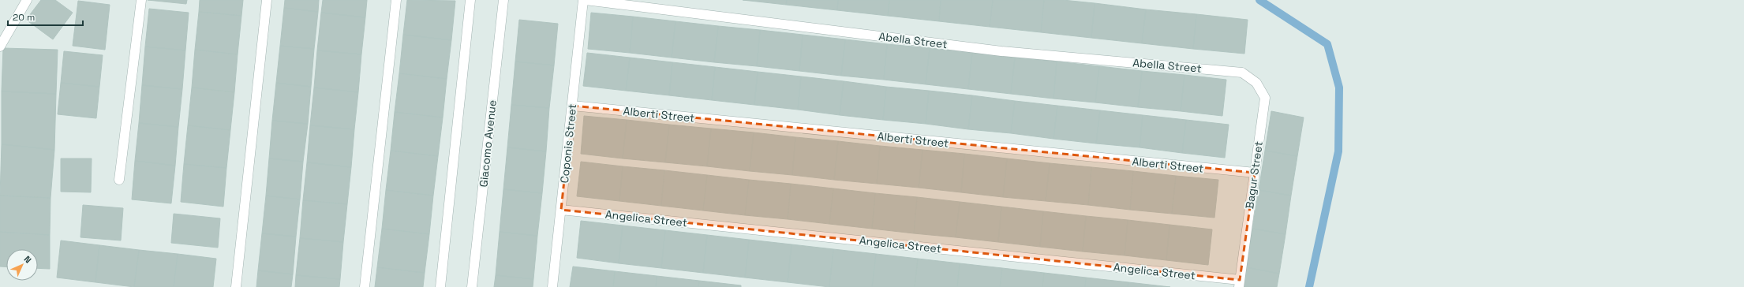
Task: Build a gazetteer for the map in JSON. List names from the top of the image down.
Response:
{
  "streets": {
    "street": [
      "Abella Street",
      "Alberti Street",
      "Giacomo Avenue",
      "Coponis Street",
      "Bagur Street",
      "Angelica Street"
    ]
  },
  "crossings": [
    ["Abella Street", "Coponis Street"],
    ["Abella Street", "Bagur Street"],
    ["Alberti Street", "Coponis Street"],
    ["Alberti Street", "Bagur Street"],
    ["Coponis Street", "Angelica Street"],
    ["Bagur Street", "Angelica Street"]
  ],
  "scale_bar": "20 m",
  "north": "top right"
}
